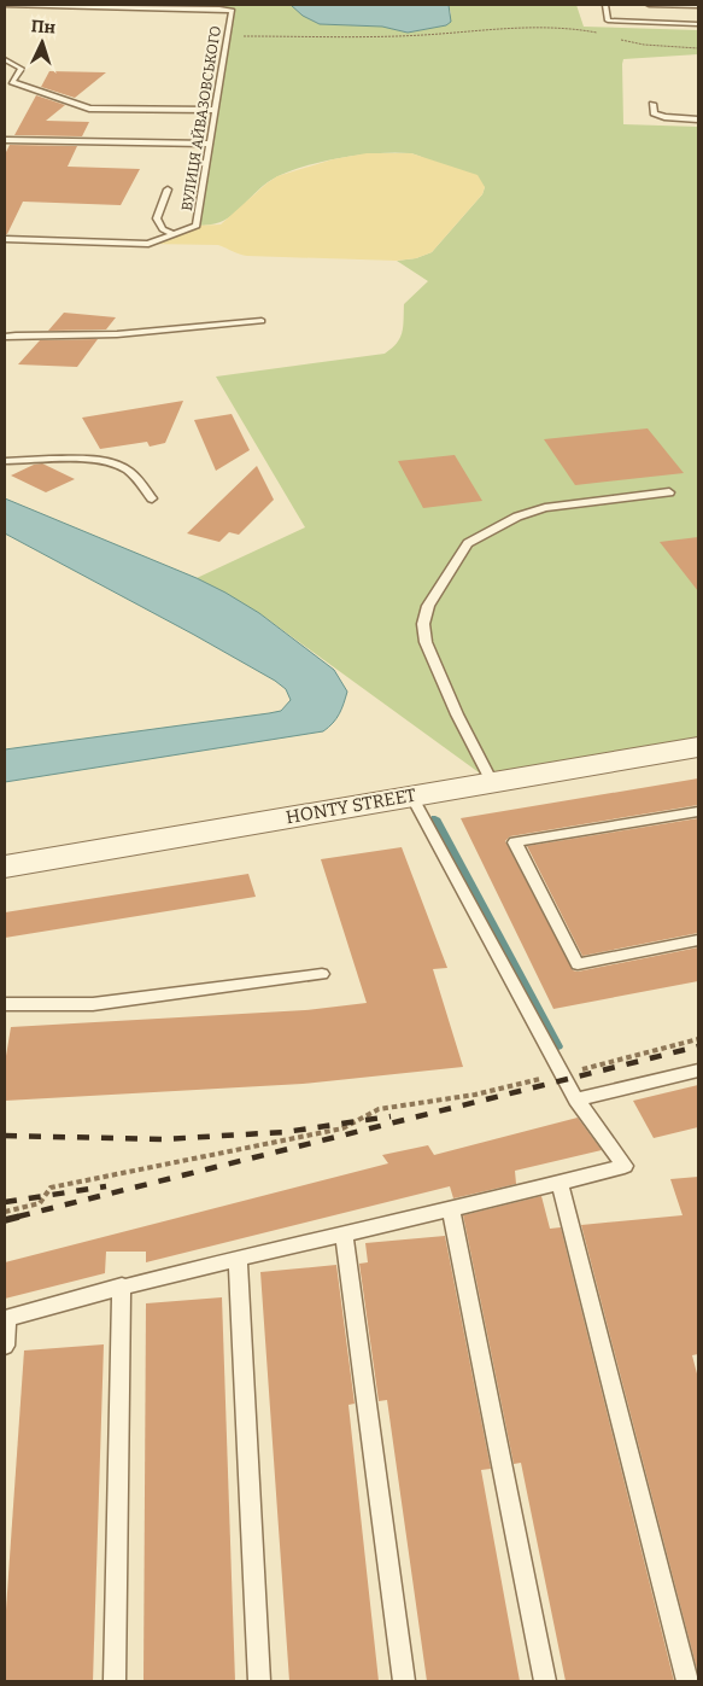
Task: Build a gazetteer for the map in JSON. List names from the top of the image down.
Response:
{
  "streets": {
    "street": ["HONTY STREET"],
    "lane": ["ВУЛИЦЯ АЙВАЗОВСЬКОГО"]
  },
  "north": "top"
}
